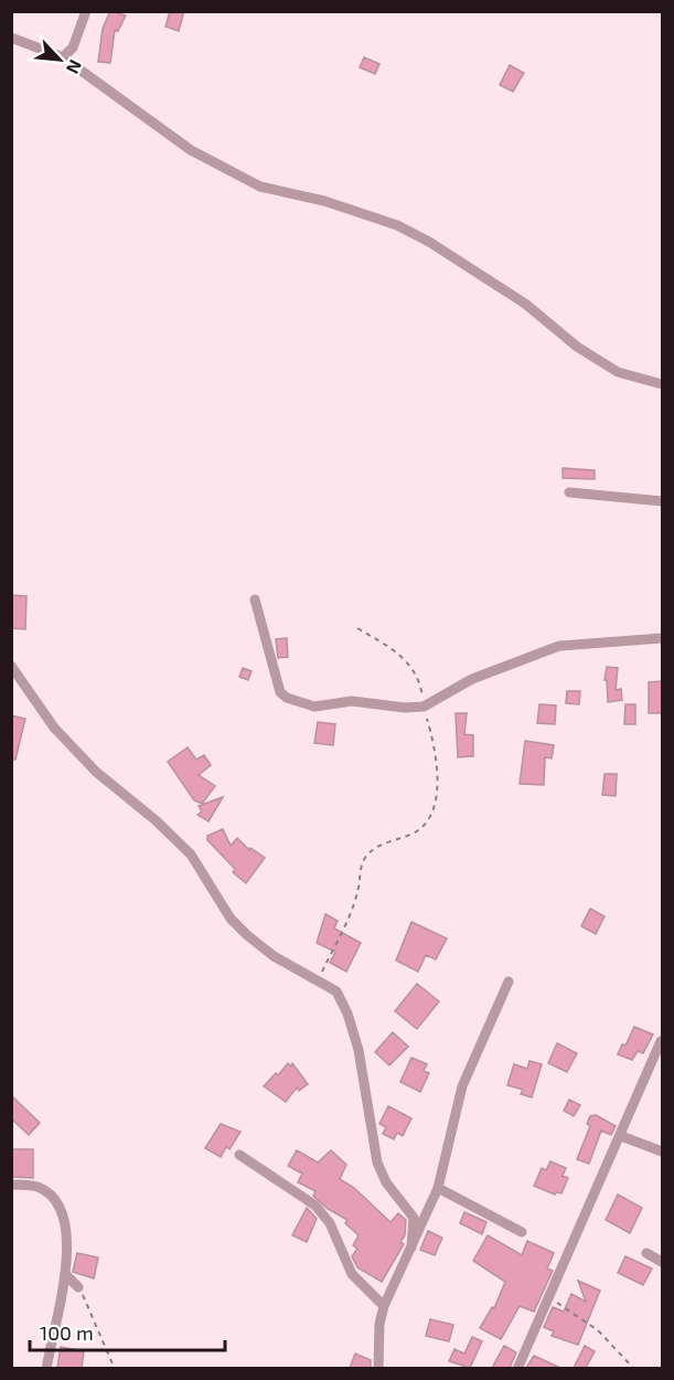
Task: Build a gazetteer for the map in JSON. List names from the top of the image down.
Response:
{
  "scale_bar": "100 m",
  "north": "bottom right"
}
